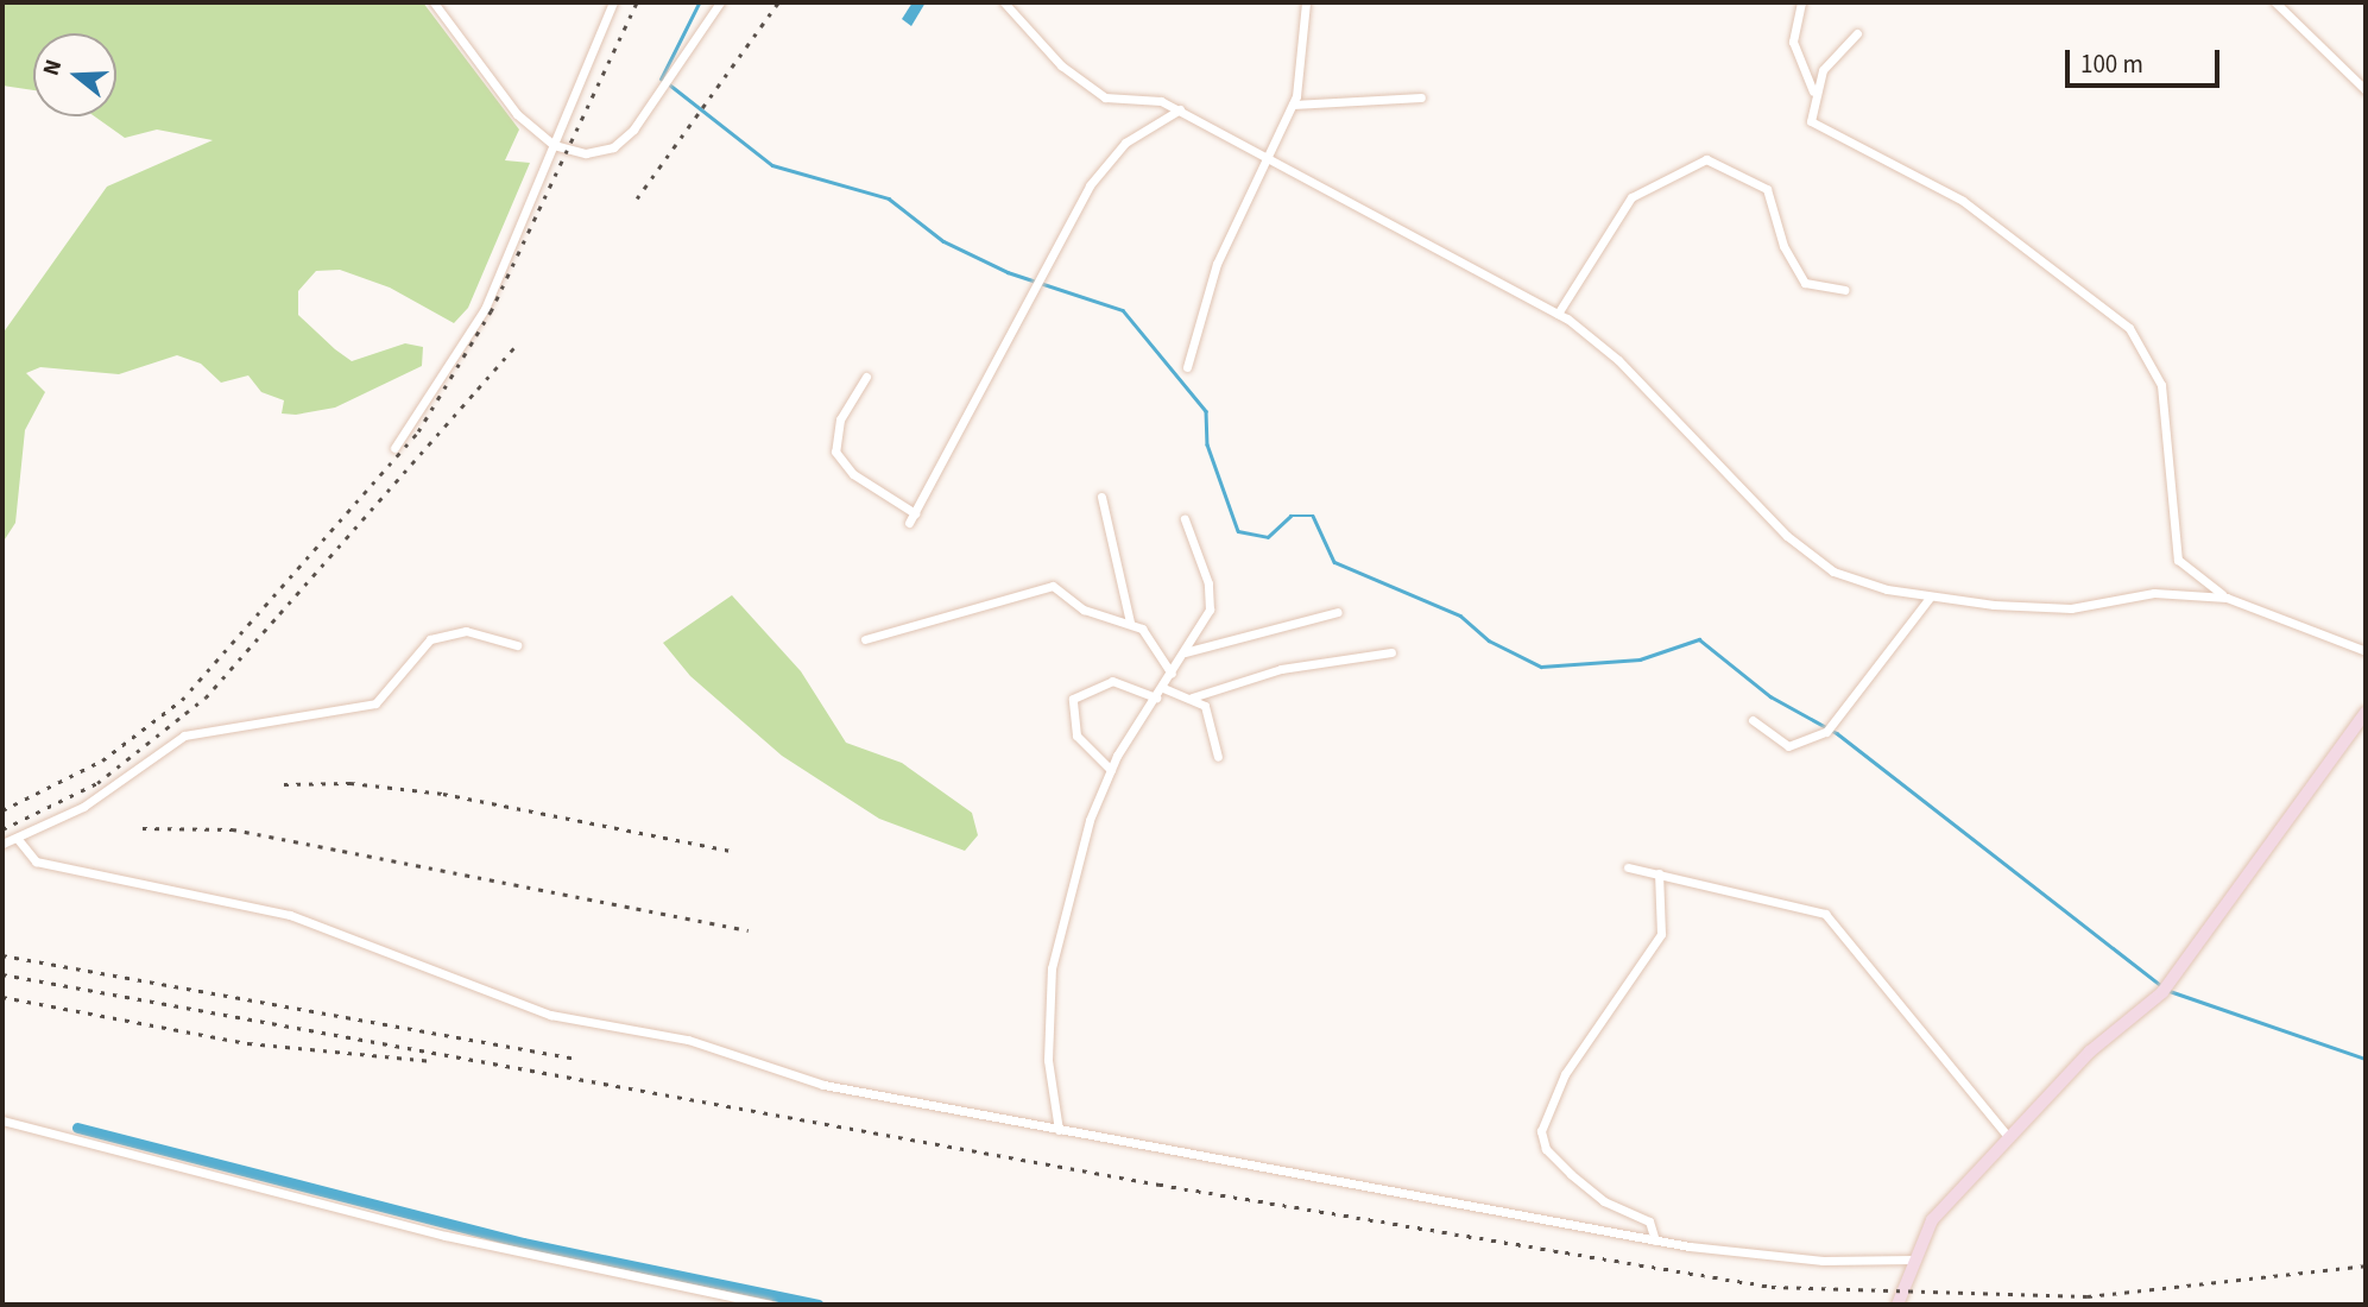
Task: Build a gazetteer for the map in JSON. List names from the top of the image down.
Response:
{
  "scale_bar": "100 m",
  "north": "left"
}
